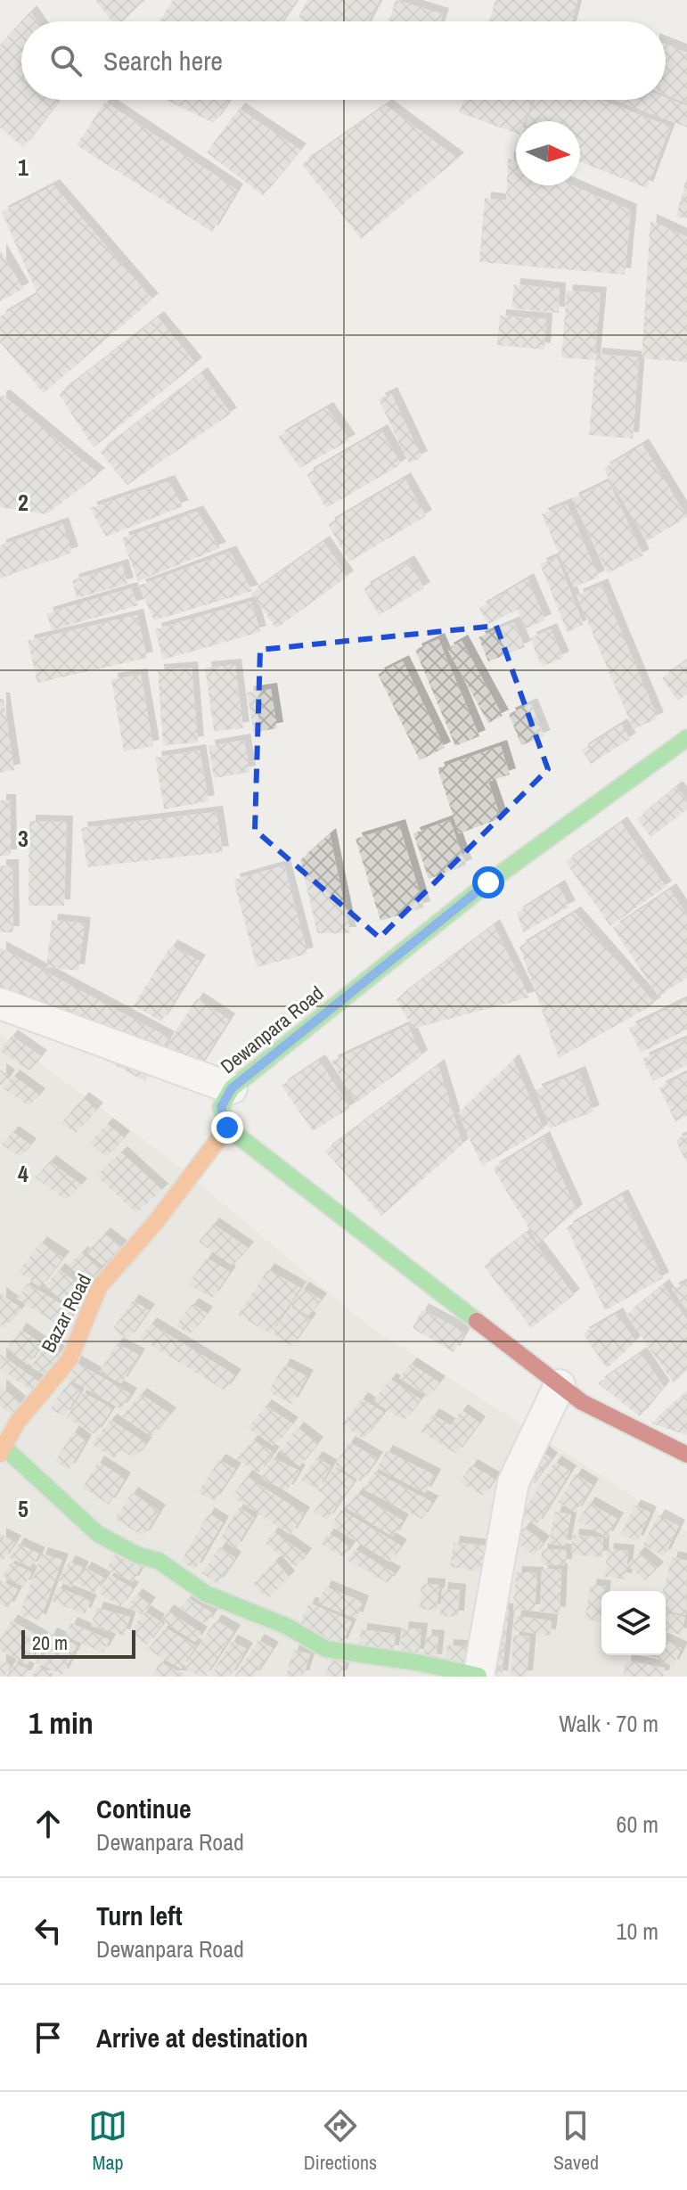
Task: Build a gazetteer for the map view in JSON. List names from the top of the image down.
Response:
{
  "streets": {
    "street": ["Dewanpara Road", "Bazar Road"]
  },
  "crossings": [
    ["Dewanpara Road", "Bazar Road"]
  ],
  "scale_bar": "20 m",
  "north": "right",
  "page": {
    "search": "Search here",
    "scale": "20 m",
    "heading": ["1 min", "Walk · 70 m"],
    "list": [
      ["Continue", "Dewanpara Road", "60 m"],
      ["Turn left", "Dewanpara Road", "10 m"],
      "Arrive at destination"
    ],
    "nav": ["Map", "Directions", "Saved"]
  },
  "grid": {
    "rows": [
      "1",
      "2",
      "3",
      "4",
      "5"
    ]
  }
}
